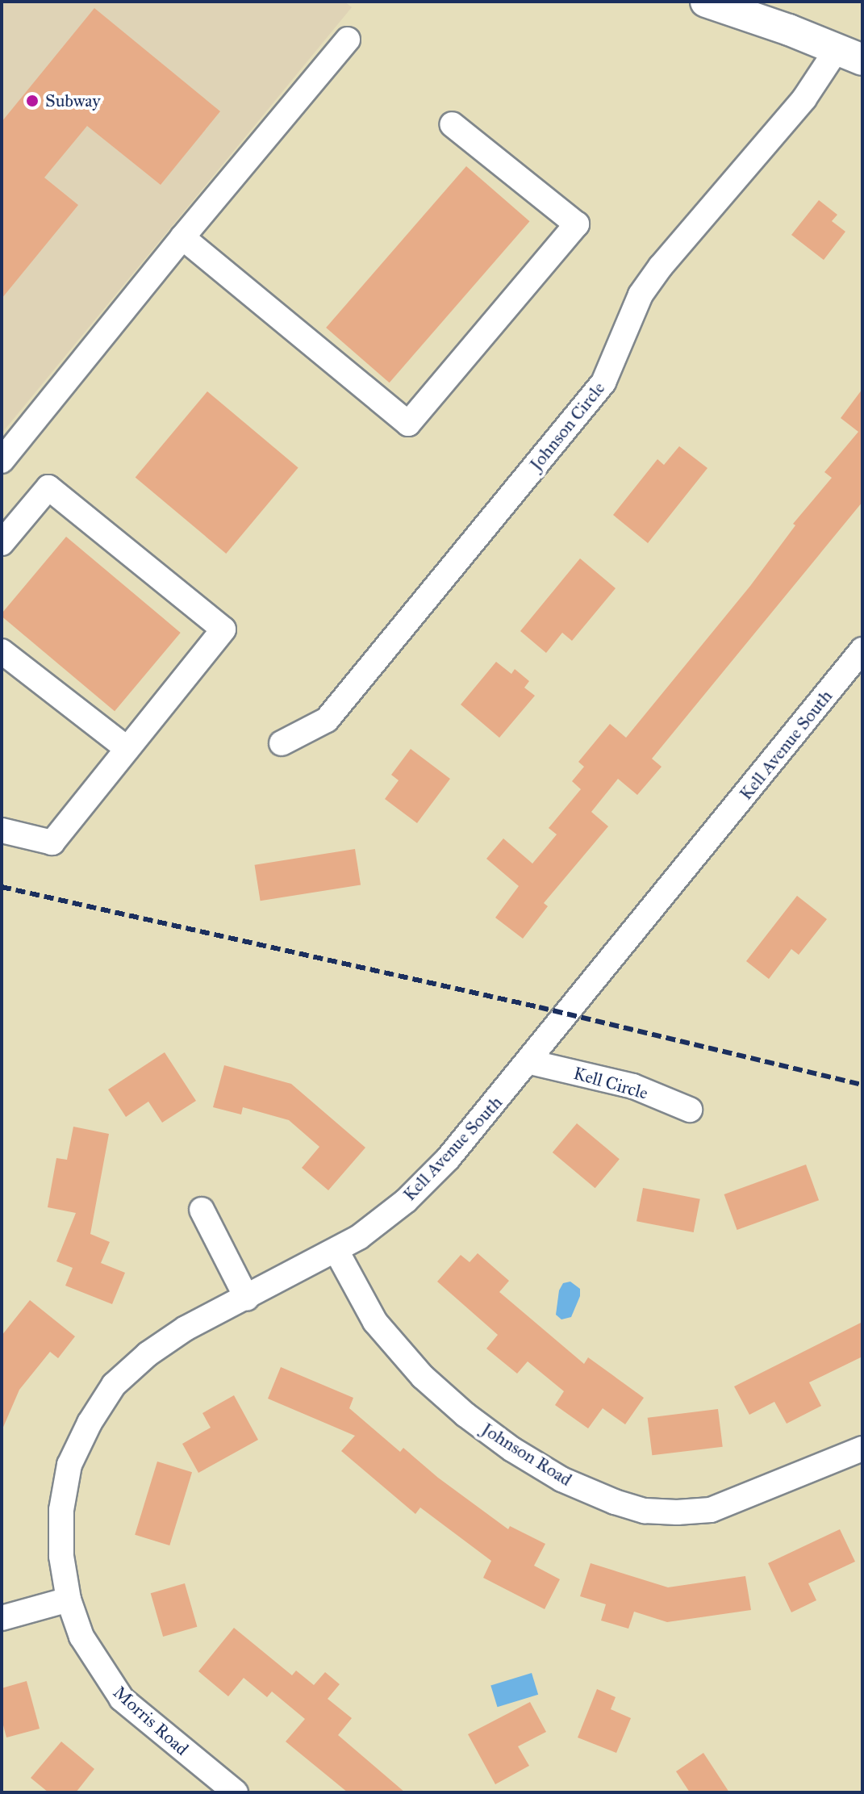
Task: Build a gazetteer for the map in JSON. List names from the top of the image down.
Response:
{
  "streets": {
    "street": [
      "Johnson Circle",
      "Kell Avenue South",
      "Kell Circle",
      "Johnson Road",
      "Morris Road"
    ]
  },
  "crossings": [
    ["Kell Avenue South", "Kell Circle"],
    ["Kell Avenue South", "Johnson Road"],
    ["Kell Avenue South", "Morris Road"]
  ],
  "places": ["Subway"]
}
